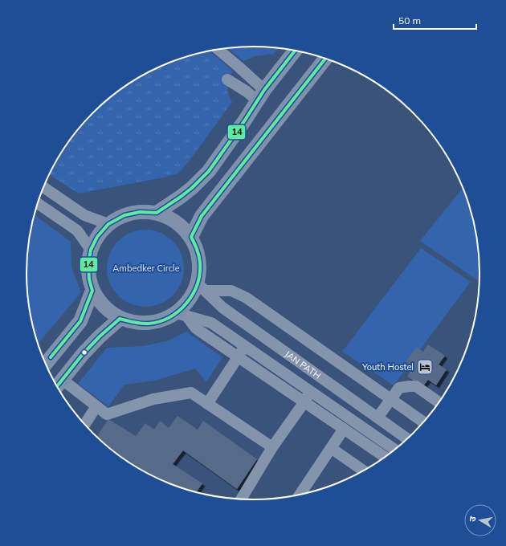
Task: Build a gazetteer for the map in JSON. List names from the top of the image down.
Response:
{
  "streets": {
    "street": ["JAN PATH"]
  },
  "parks": ["Ambedker Circle"],
  "places": {
    "hotel": ["Youth Hostel"]
  },
  "lines": ["transit line 14"],
  "scale_bar": "50 m",
  "north": "left"
}
